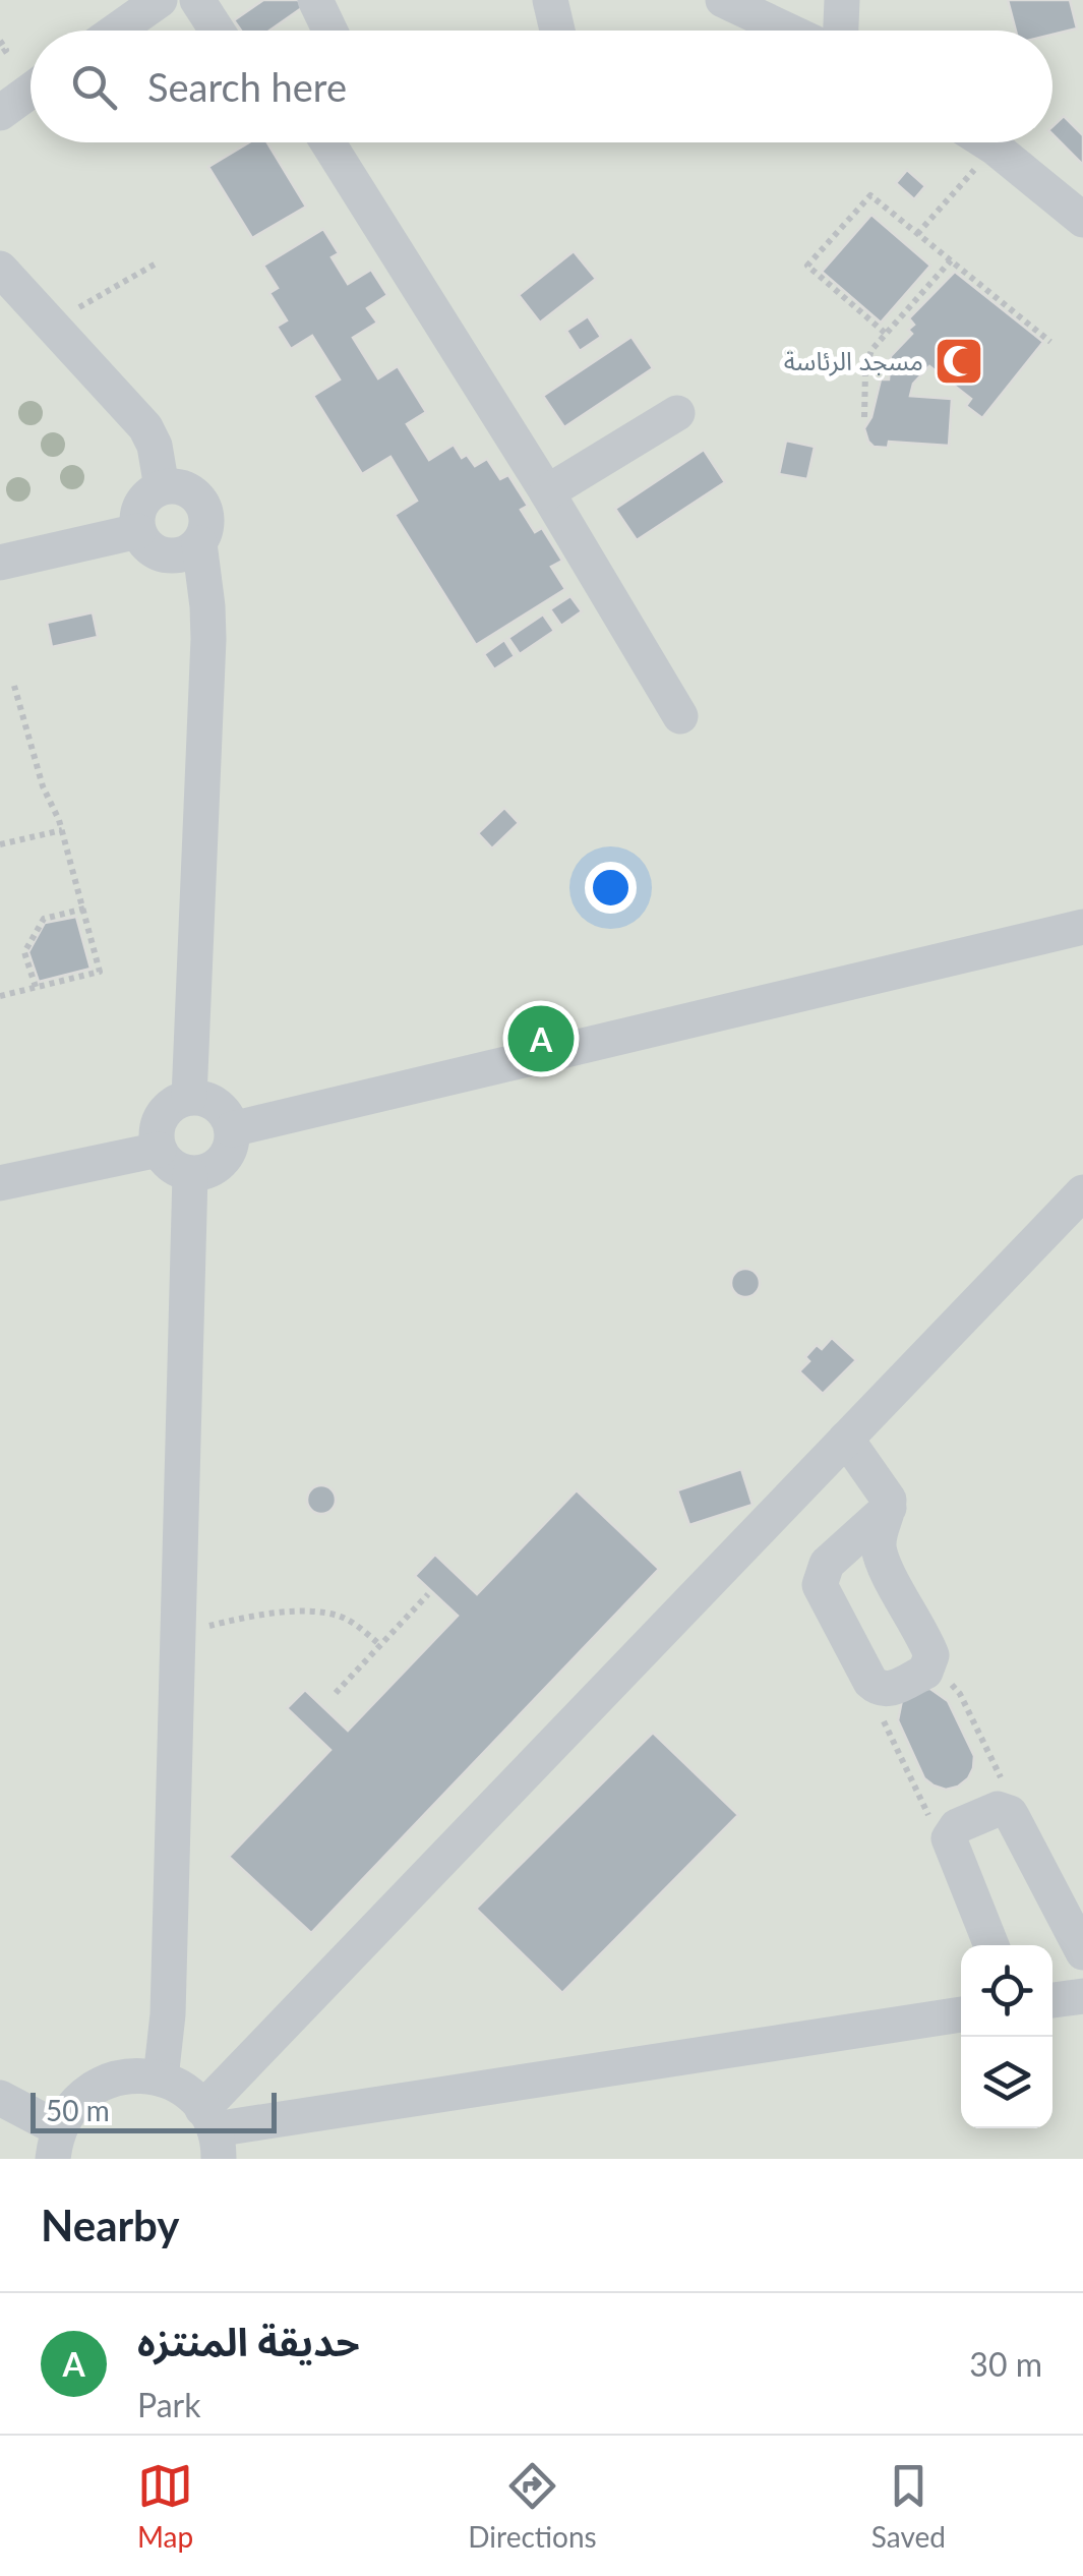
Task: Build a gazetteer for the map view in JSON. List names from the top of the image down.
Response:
{
  "places": {
    "mosque": ["مسجد الرئاسة"]
  },
  "scale_bar": "50 m",
  "page": {
    "search": "Search here",
    "pins": "A",
    "scale": "50 m",
    "heading": "Nearby",
    "list": [
      {
        "mark": "A",
        "name": "حديقة المنتزه",
        "note": "Park",
        "value": "30 m"
      }
    ],
    "nav": ["Map", "Directions", "Saved"]
  }
}
